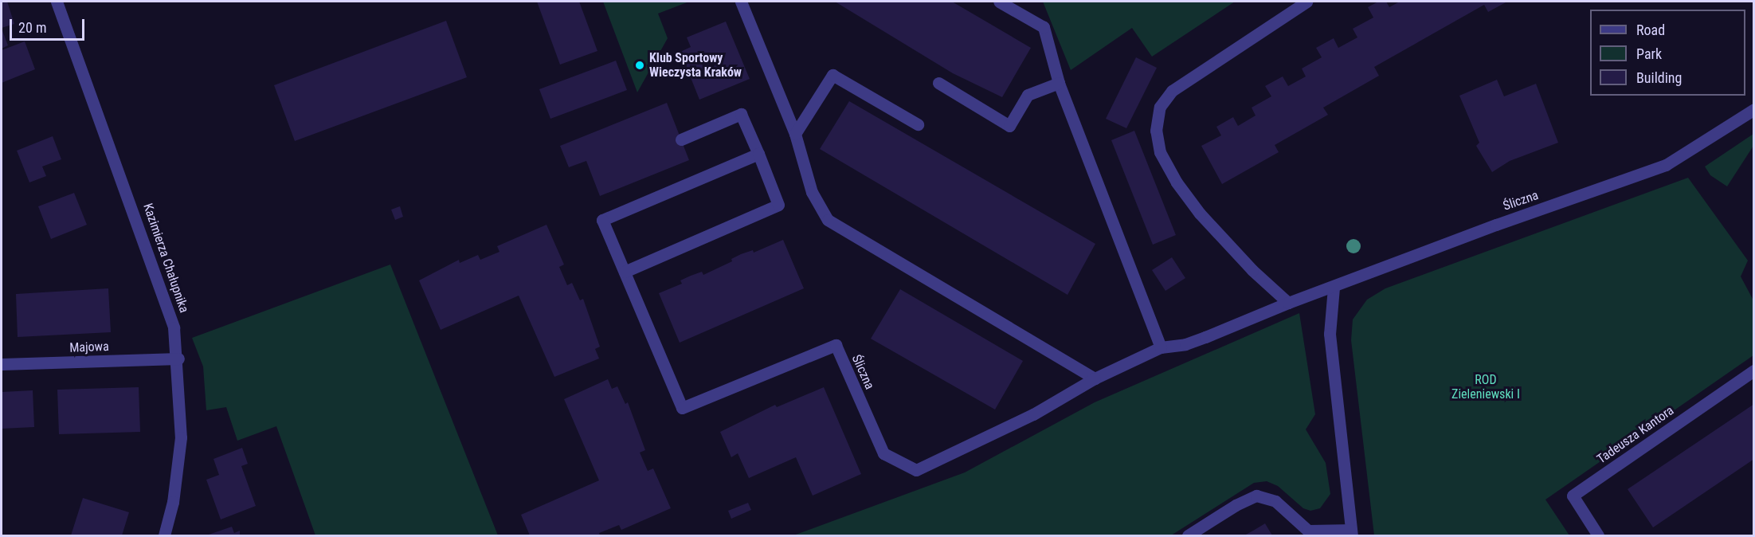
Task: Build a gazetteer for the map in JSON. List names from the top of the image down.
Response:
{
  "streets": {
    "street": [
      "Śliczna",
      "Kazimierza Chałupnika",
      "Majowa",
      "Tadeusza Kantora"
    ]
  },
  "crossings": [
    ["Kazimierza Chałupnika", "Majowa"]
  ],
  "parks": ["ROD Zieleniewski I"],
  "places": ["Klub Sportowy Wieczysta Kraków"],
  "legend": ["Road", "Park", "Building"],
  "scale_bar": "20 m"
}
